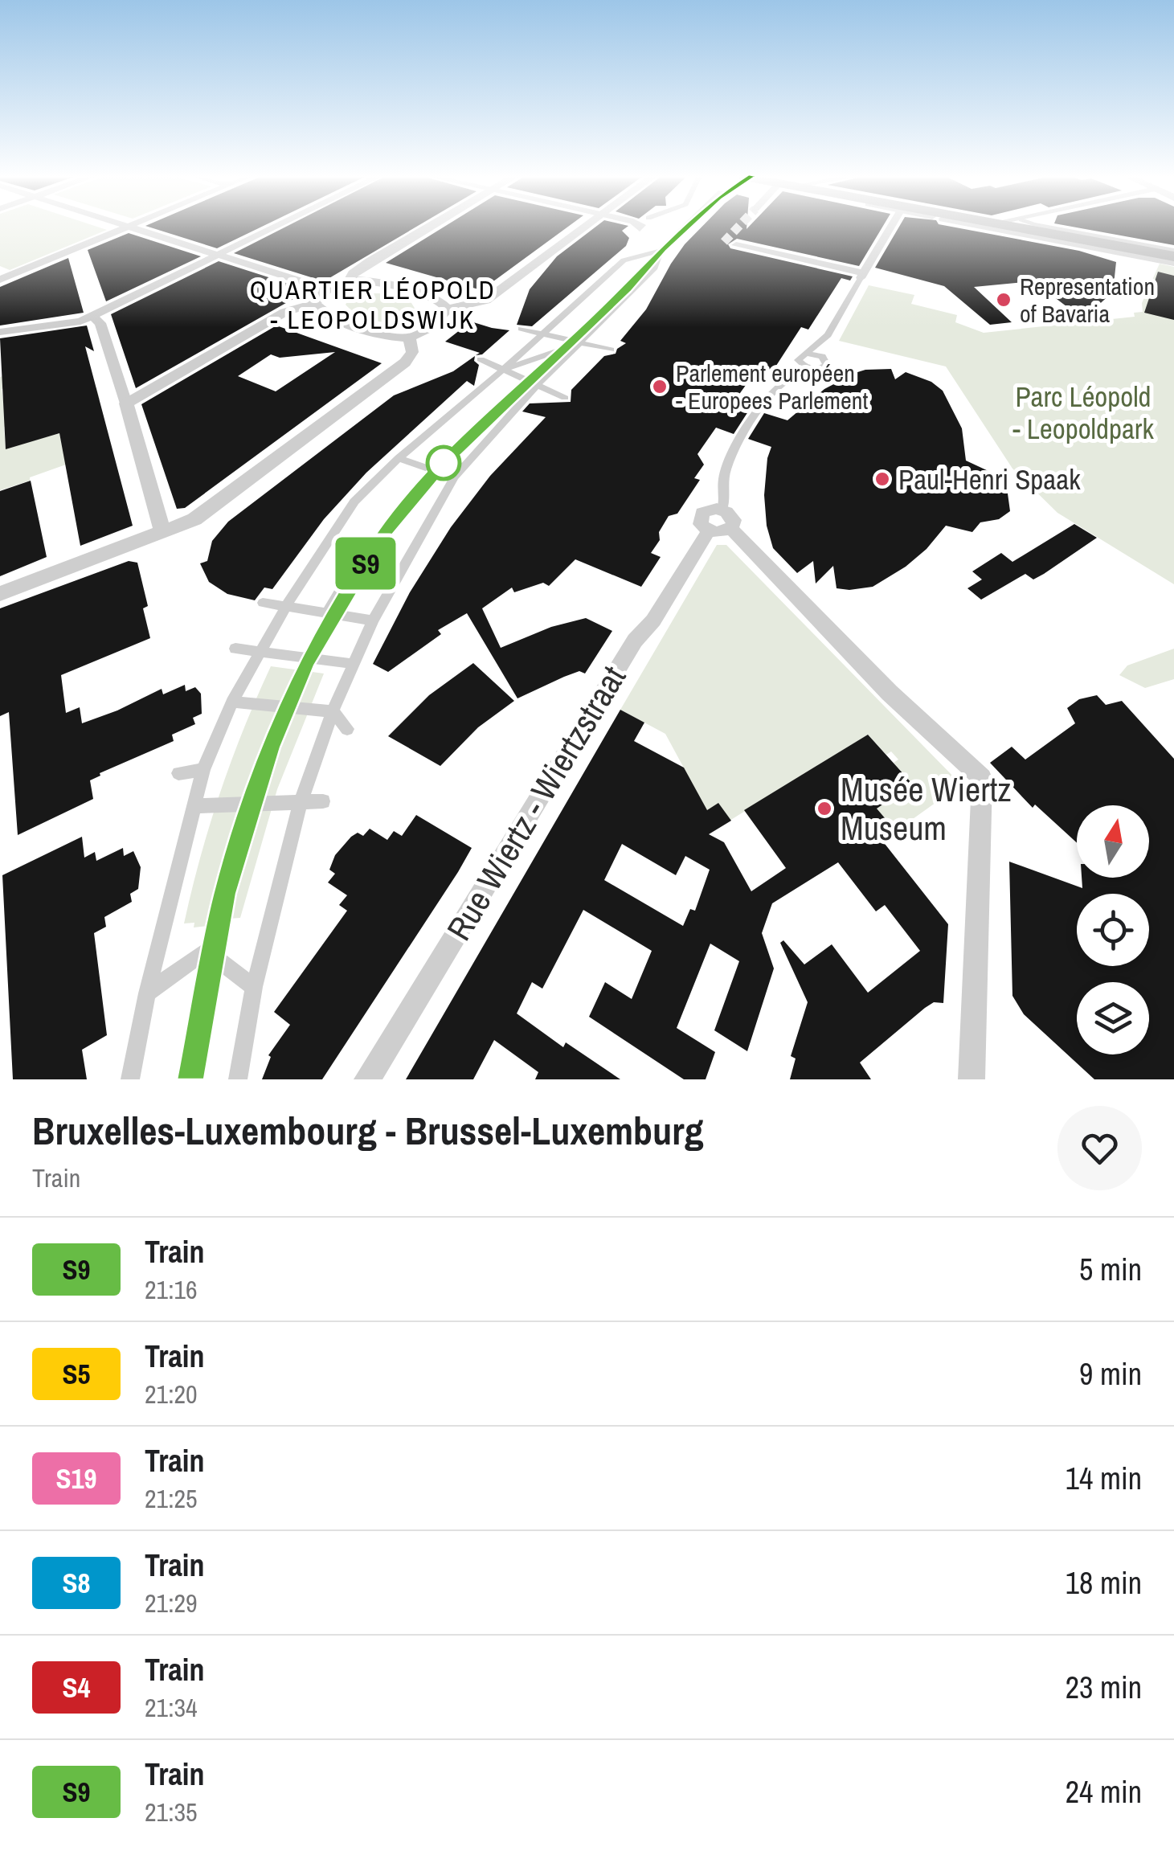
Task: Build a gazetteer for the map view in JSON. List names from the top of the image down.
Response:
{
  "streets": {
    "street": ["Rue Wiertz - Wiertzstraat"]
  },
  "districts": ["QUARTIER LÉOPOLD - LEOPOLDSWIJK"],
  "parks": ["Parc Léopold - Leopoldpark"],
  "places": [
    "Representation of Bavaria",
    "Parlement européen - Europees Parlement",
    "Paul-Henri Spaak",
    "Musée Wiertz Museum"
  ],
  "north": "top",
  "page": {
    "on_map": "S9",
    "heading": ["Bruxelles-Luxembourg - Brussel-Luxemburg", "Train"],
    "list": [
      {
        "mark": "S9",
        "name": "Train",
        "note": "21:16",
        "value": "5 min"
      },
      {
        "mark": "S5",
        "name": "Train",
        "note": "21:20",
        "value": "9 min"
      },
      {
        "mark": "S19",
        "name": "Train",
        "note": "21:25",
        "value": "14 min"
      },
      {
        "mark": "S8",
        "name": "Train",
        "note": "21:29",
        "value": "18 min"
      },
      {
        "mark": "S4",
        "name": "Train",
        "note": "21:34",
        "value": "23 min"
      },
      {
        "mark": "S9",
        "name": "Train",
        "note": "21:35",
        "value": "24 min"
      }
    ]
  }
}
